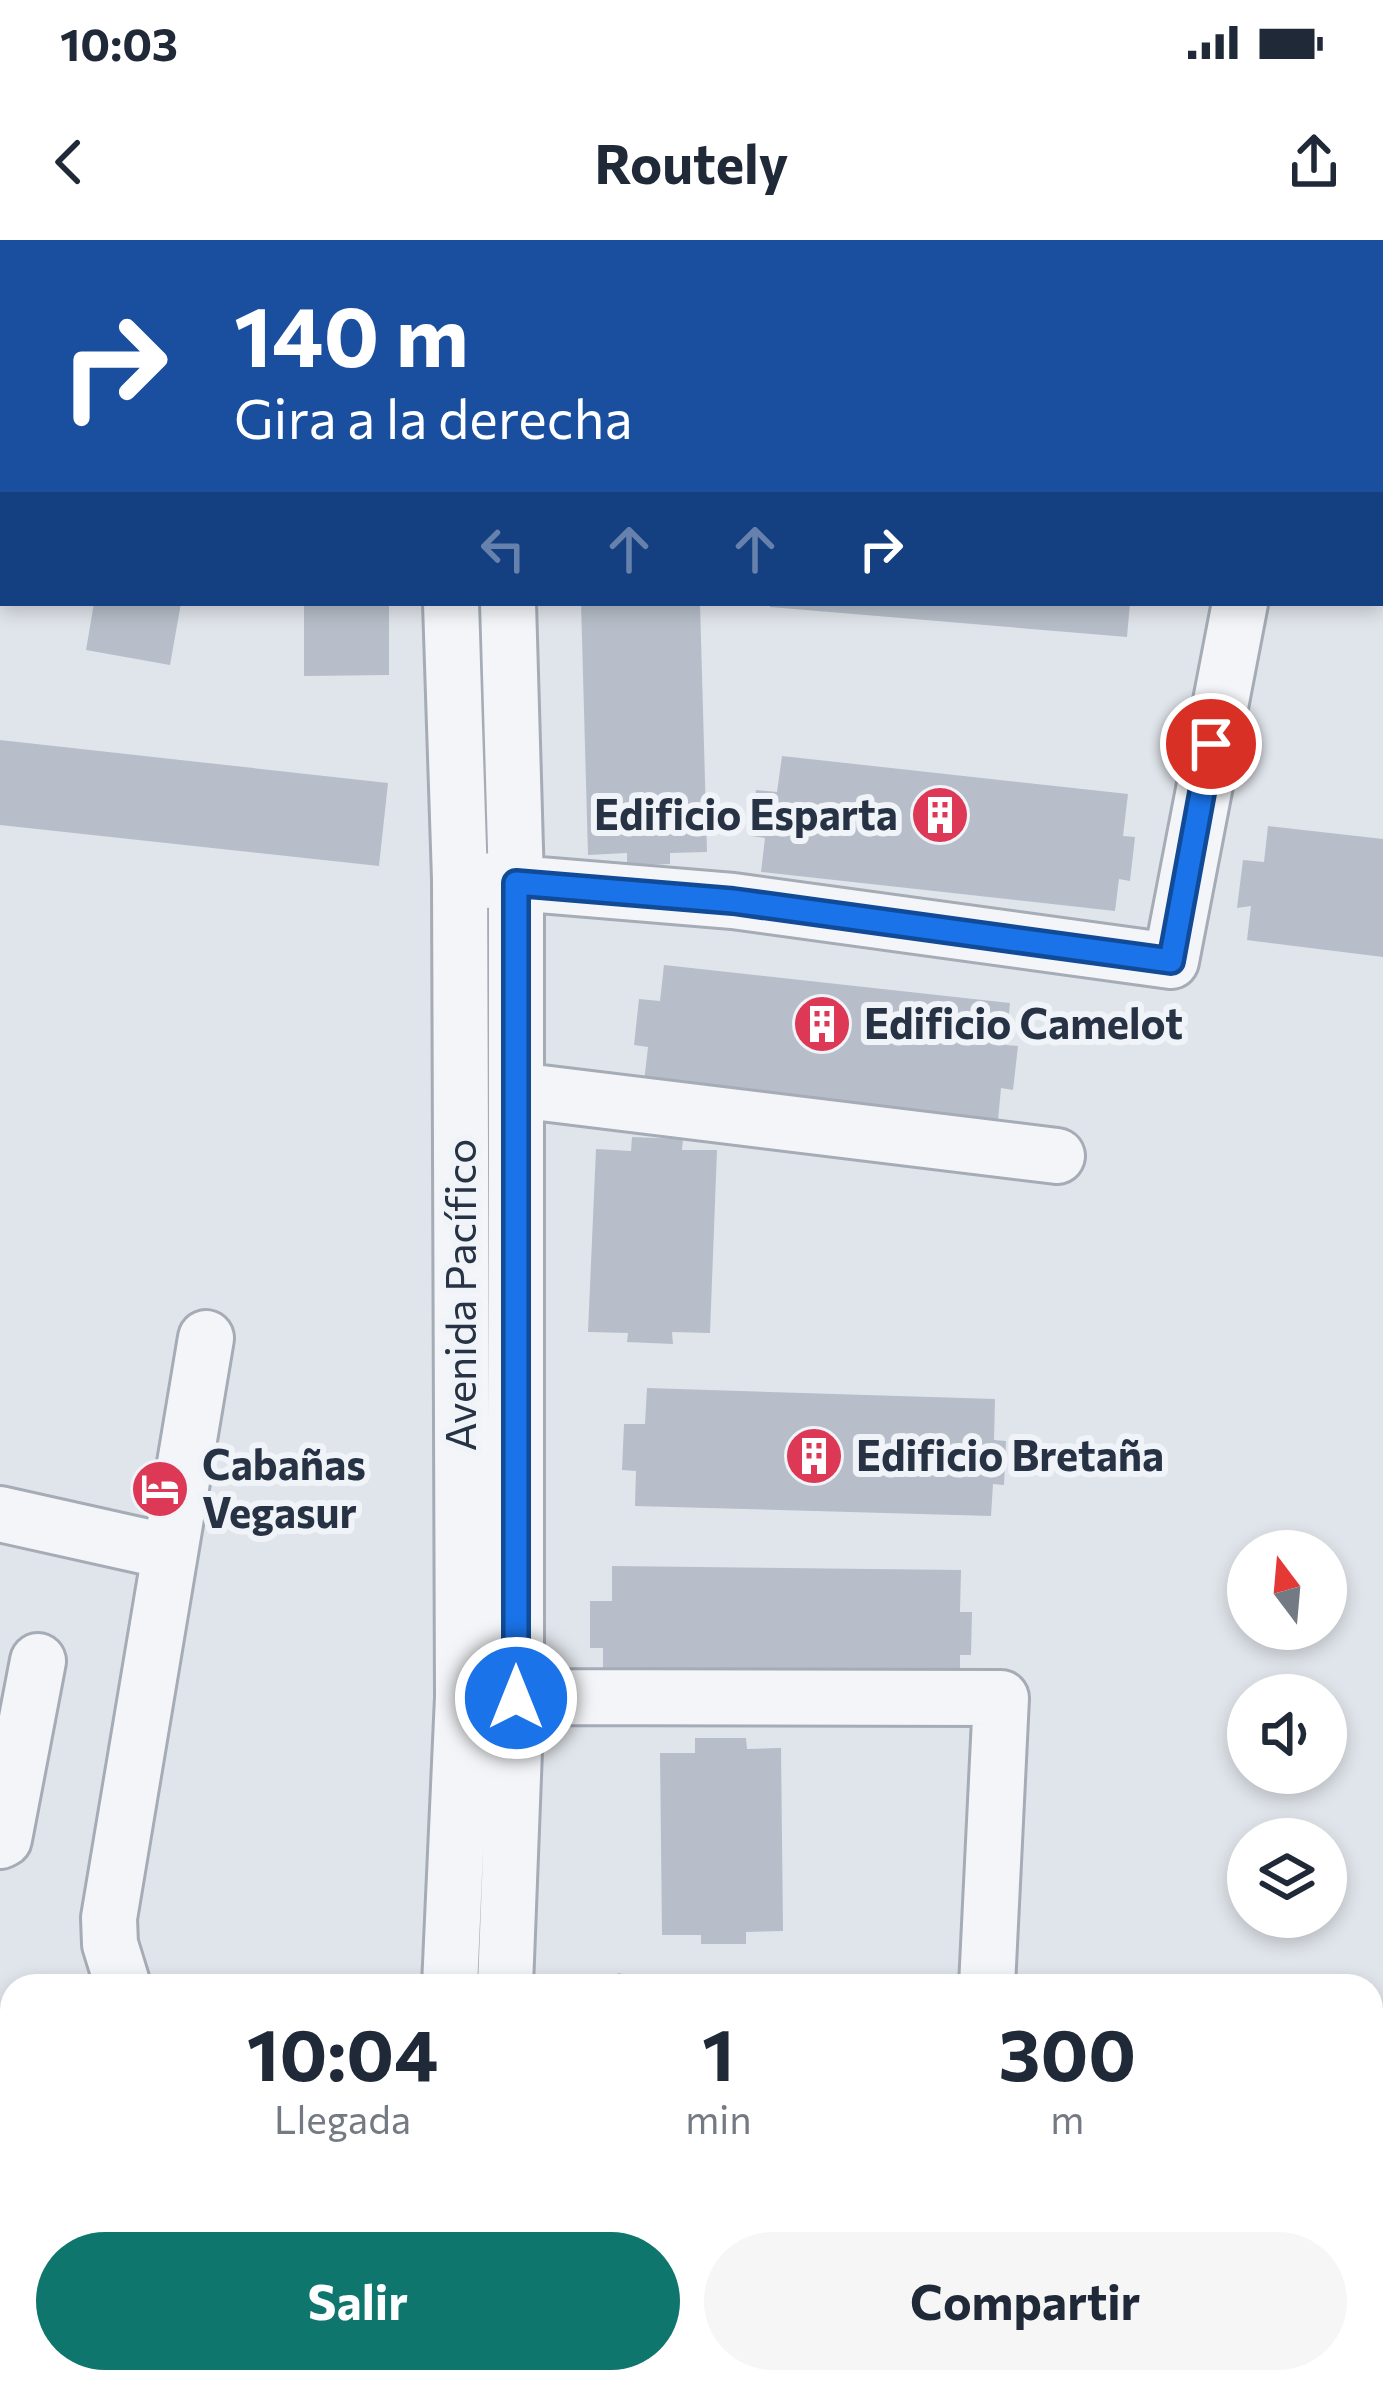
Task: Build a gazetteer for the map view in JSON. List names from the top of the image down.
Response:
{
  "streets": {
    "street": ["Avenida Pacífico"]
  },
  "places": {
    "building": ["Edificio Esparta", "Edificio Camelot", "Edificio Bretaña"],
    "hotel": ["Cabañas Vegasur"]
  },
  "north": "top",
  "page": {
    "status": "10:03",
    "header": "Routely",
    "turn": ["140 m", "Gira a la derecha"],
    "eta": [
      "10:04",
      "Llegada",
      "1",
      "min",
      "300",
      "m"
    ],
    "buttons": ["Salir", "Compartir"]
  }
}
